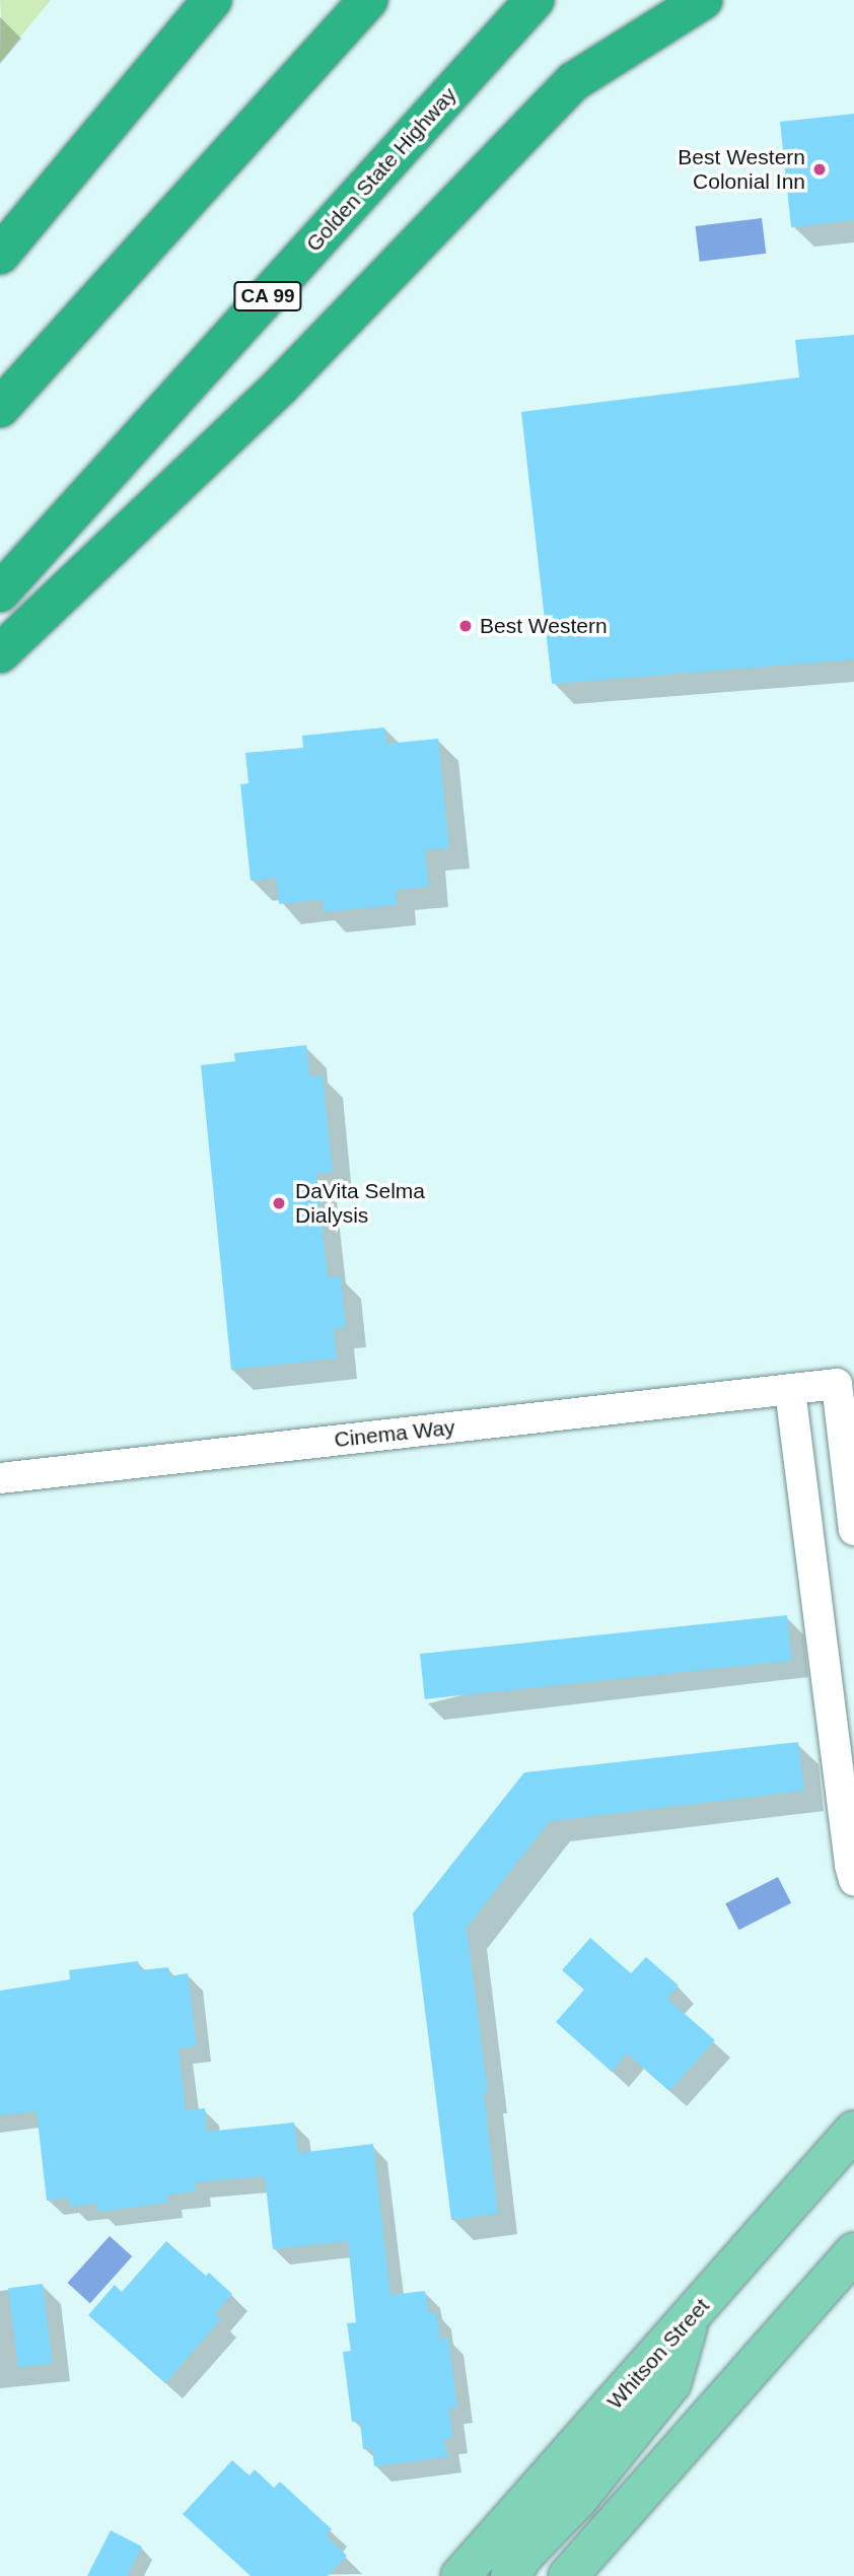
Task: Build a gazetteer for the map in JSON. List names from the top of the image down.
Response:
{
  "streets": {
    "highway": ["Golden State Highway", "CA 99"],
    "main road": ["Whitson Street"],
    "street": ["Cinema Way"]
  },
  "places": ["Best Western Colonial Inn", "Best Western", "DaVita Selma Dialysis"]
}
